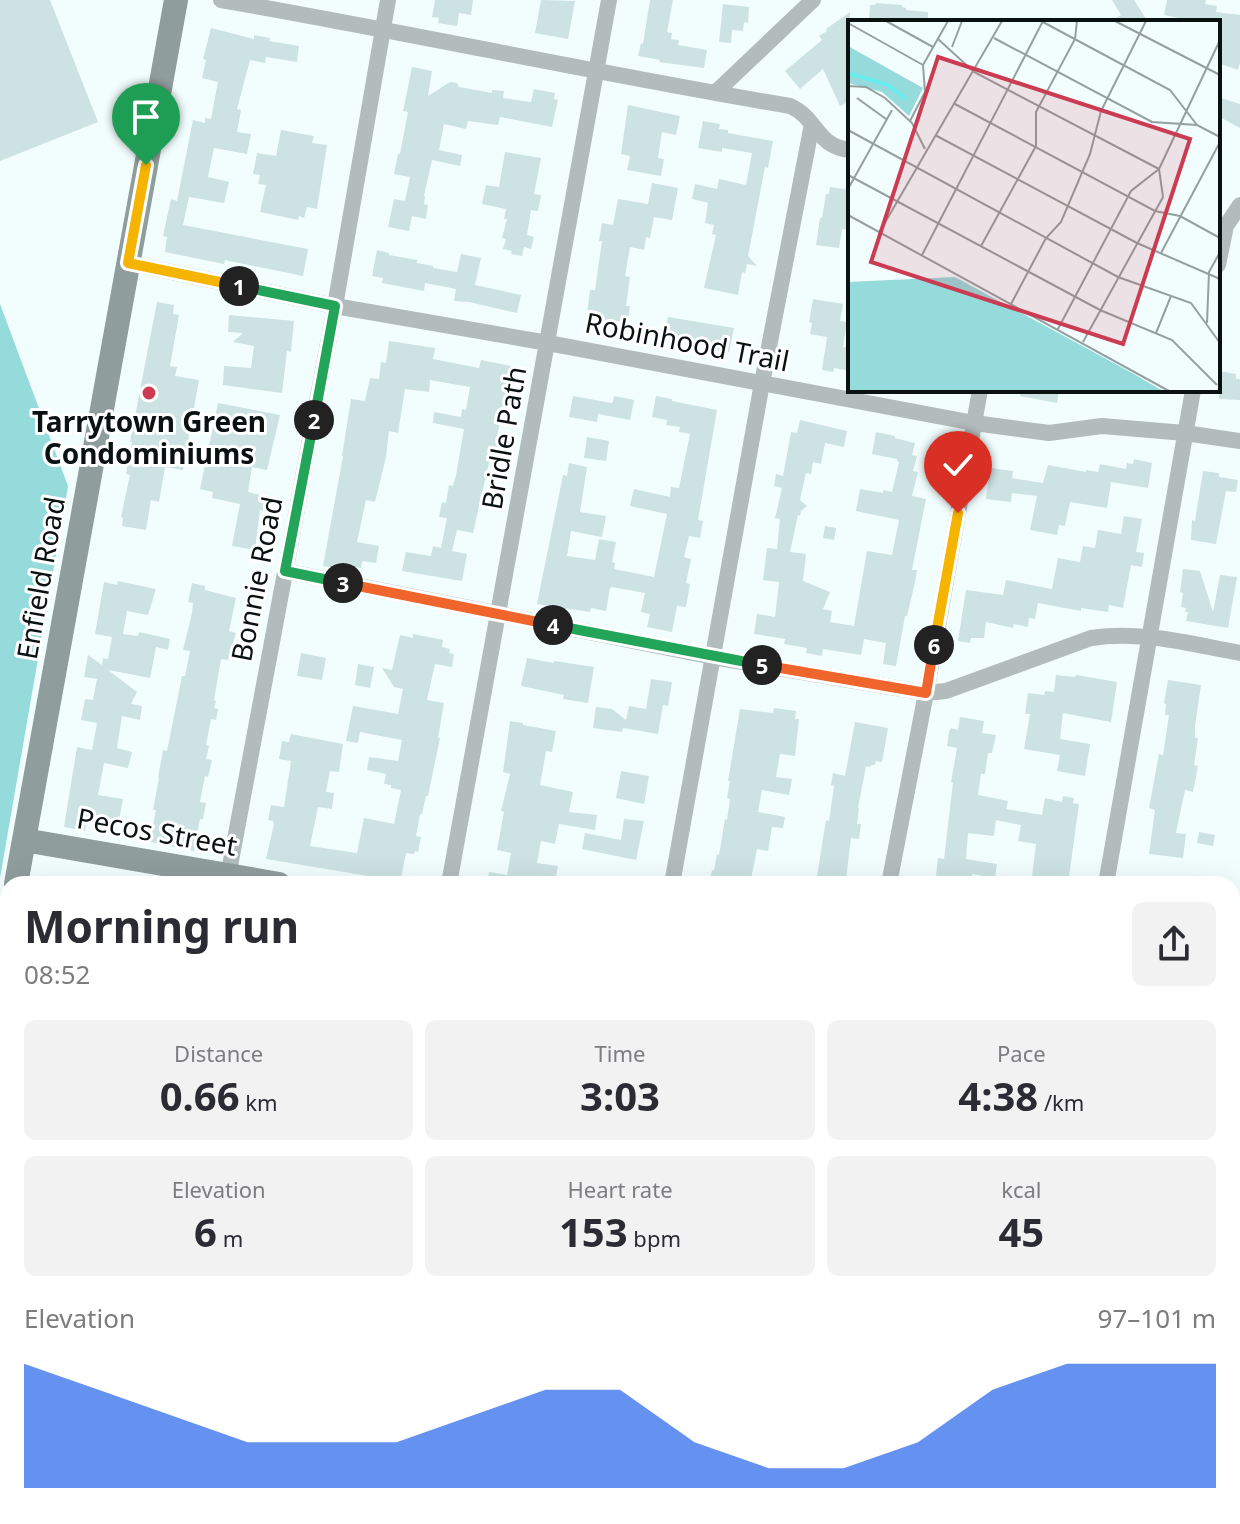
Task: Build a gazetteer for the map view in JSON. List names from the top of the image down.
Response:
{
  "streets": {
    "street": [
      "Robinhood Trail",
      "Bridle Path",
      "Enfield Road",
      "Bonnie Road",
      "Pecos Street"
    ]
  },
  "crossings": [
    ["Robinhood Trail", "Bridle Path"],
    ["Robinhood Trail", "Enfield Road"],
    ["Robinhood Trail", "Bonnie Road"],
    ["Enfield Road", "Pecos Street"]
  ],
  "places": ["Tarrytown Green Condominiums"],
  "page": {
    "pins": [
      "1",
      "2",
      "3",
      "4",
      "6",
      "5"
    ],
    "heading": ["Morning run", "08:52"],
    "stats": [
      ["Distance", "0.66 km"],
      ["Time", "3:03"],
      ["Pace", "4:38 /km"],
      ["Elevation", "6 m"],
      ["Heart rate", "153 bpm"],
      ["kcal", "45"]
    ],
    "chart": ["Elevation", "97–101 m"]
  }
}
